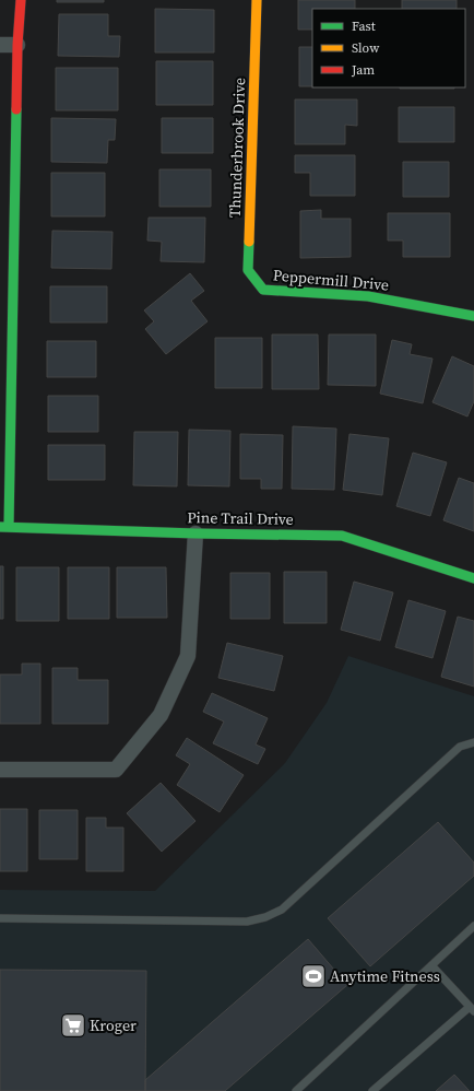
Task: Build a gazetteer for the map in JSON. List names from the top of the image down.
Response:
{
  "streets": {
    "street": ["Thunderbrook Drive", "Peppermill Drive", "Pine Trail Drive"]
  },
  "crossings": [
    ["Thunderbrook Drive", "Peppermill Drive"]
  ],
  "places": {
    "sports": ["Anytime Fitness"],
    "supermarket": ["Kroger"]
  },
  "legend": ["Fast", "Slow", "Jam"]
}
